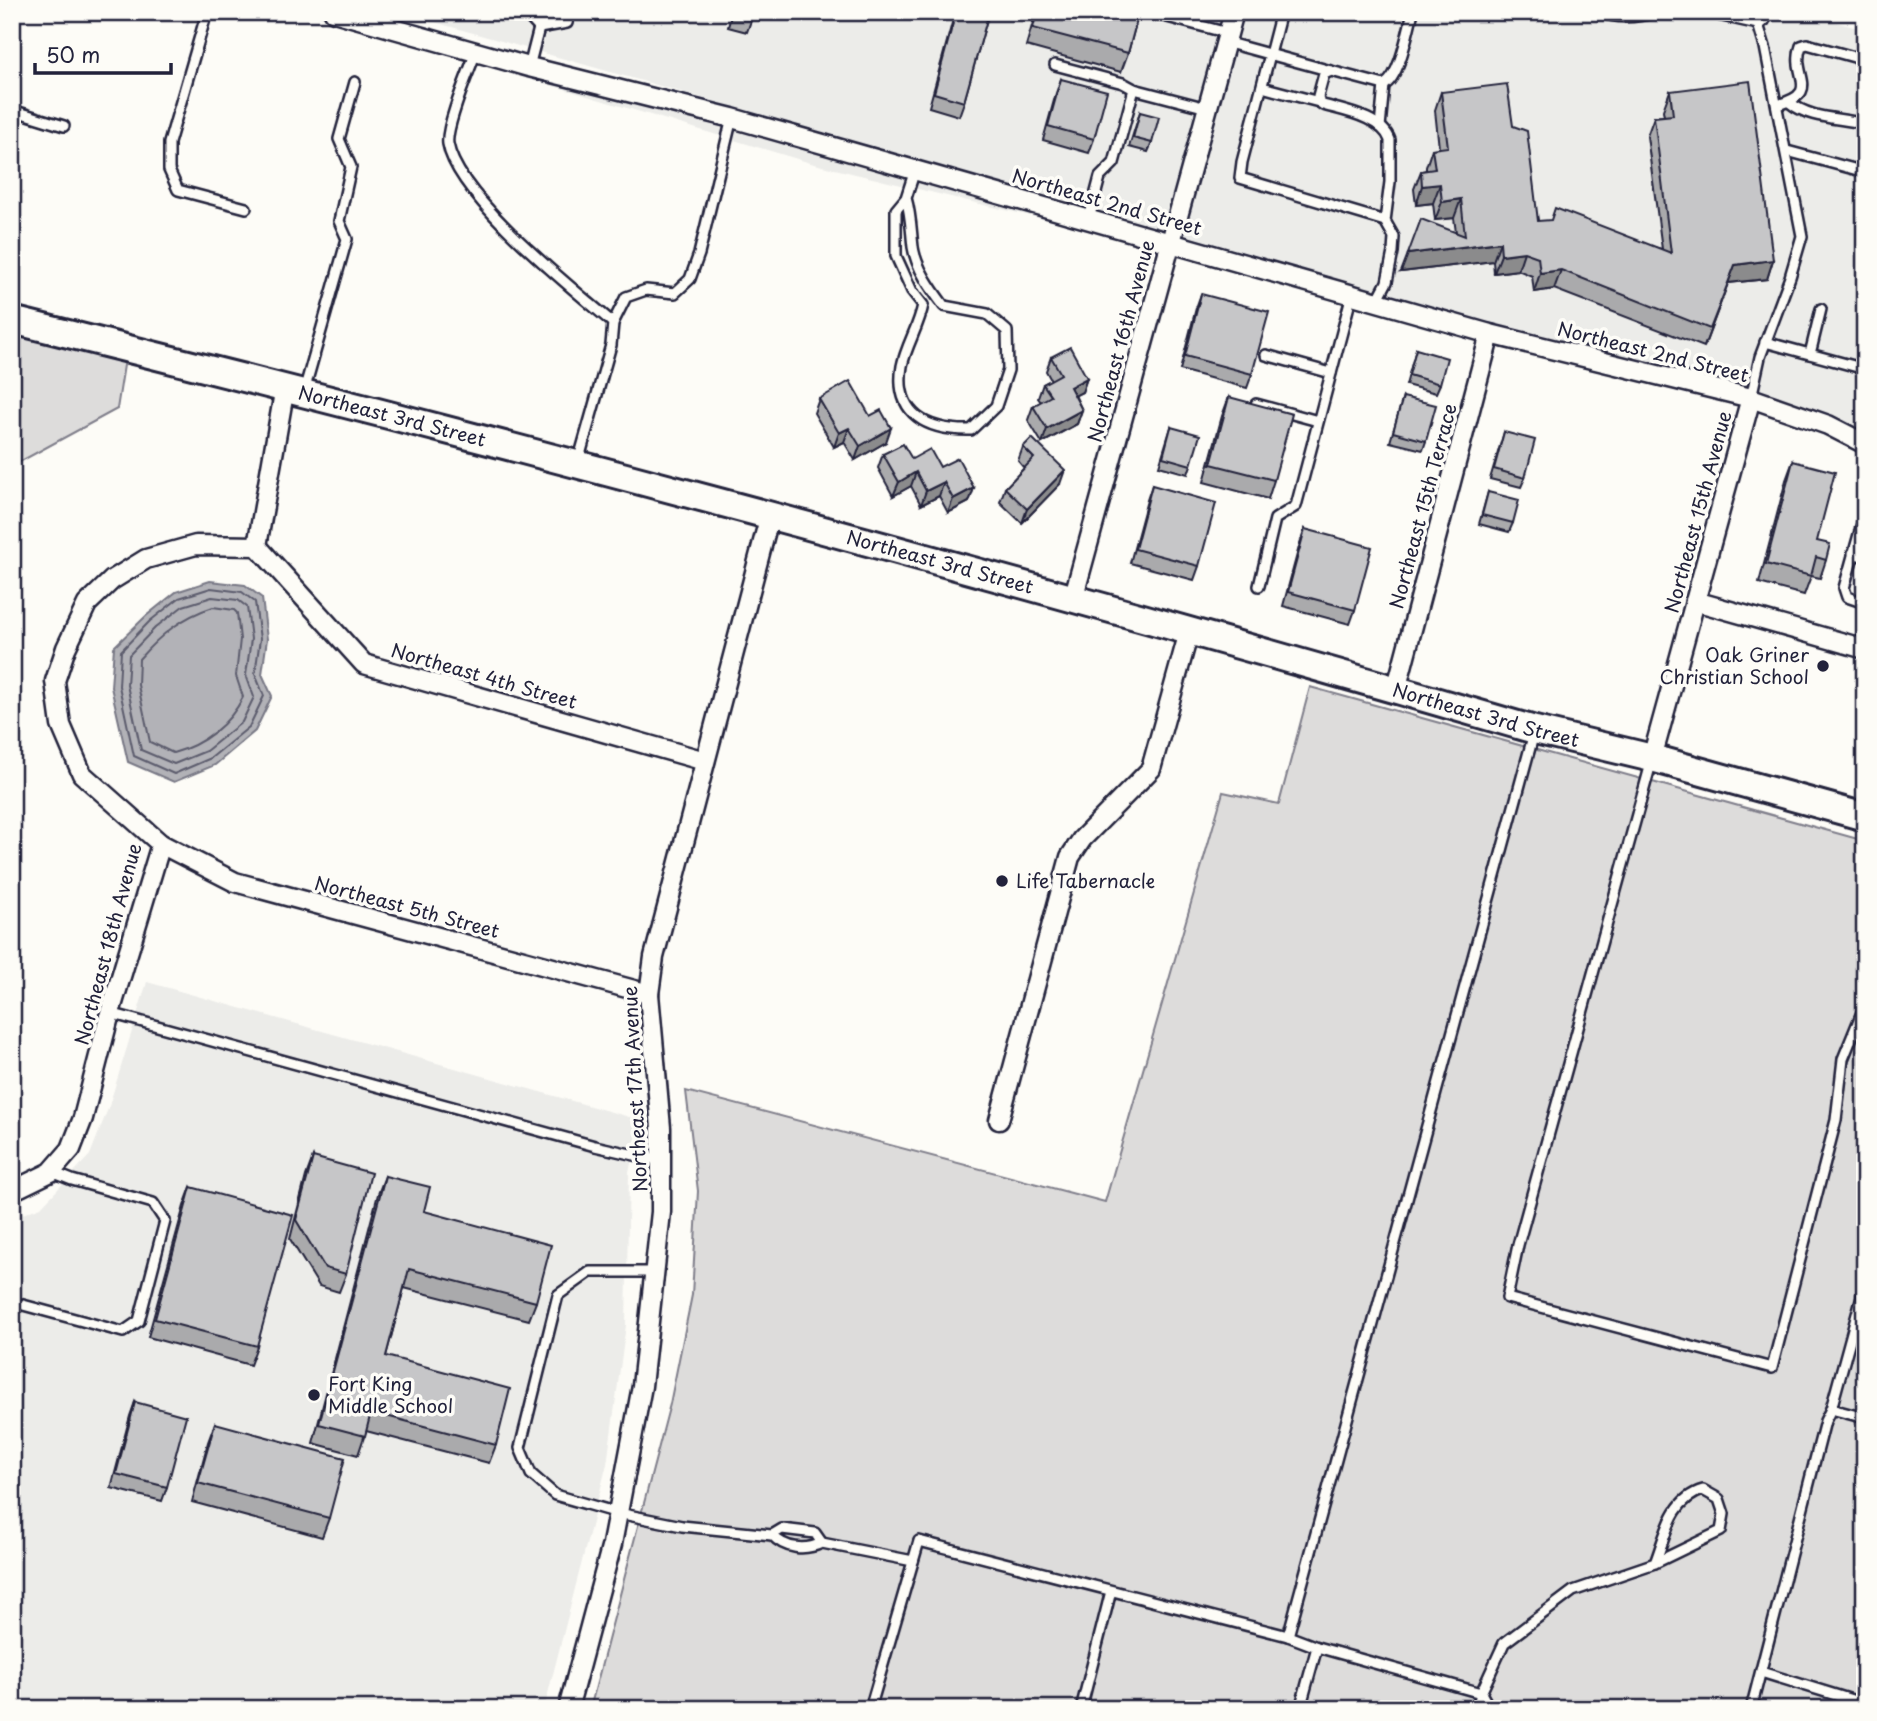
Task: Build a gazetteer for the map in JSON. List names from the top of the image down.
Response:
{
  "streets": {
    "street": [
      "Northeast 2nd Street",
      "Northeast 16th Avenue",
      "Northeast 3rd Street",
      "Northeast 15th Terrace",
      "Northeast 15th Avenue",
      "Northeast 4th Street",
      "Northeast 5th Street",
      "Northeast 18th Avenue",
      "Northeast 17th Avenue"
    ]
  },
  "crossings": [
    ["Northeast 2nd Street", "Northeast 16th Avenue"],
    ["Northeast 2nd Street", "Northeast 15th Terrace"],
    ["Northeast 2nd Street", "Northeast 15th Avenue"],
    ["Northeast 16th Avenue", "Northeast 3rd Street"],
    ["Northeast 3rd Street", "Northeast 15th Terrace"],
    ["Northeast 3rd Street", "Northeast 15th Avenue"],
    ["Northeast 3rd Street", "Northeast 17th Avenue"],
    ["Northeast 4th Street", "Northeast 18th Avenue"],
    ["Northeast 4th Street", "Northeast 17th Avenue"],
    ["Northeast 5th Street", "Northeast 18th Avenue"],
    ["Northeast 5th Street", "Northeast 17th Avenue"]
  ],
  "places": ["Oak Griner Christian School", "Life Tabernacle", "Fort King Middle School"],
  "scale_bar": "50 m"
}
